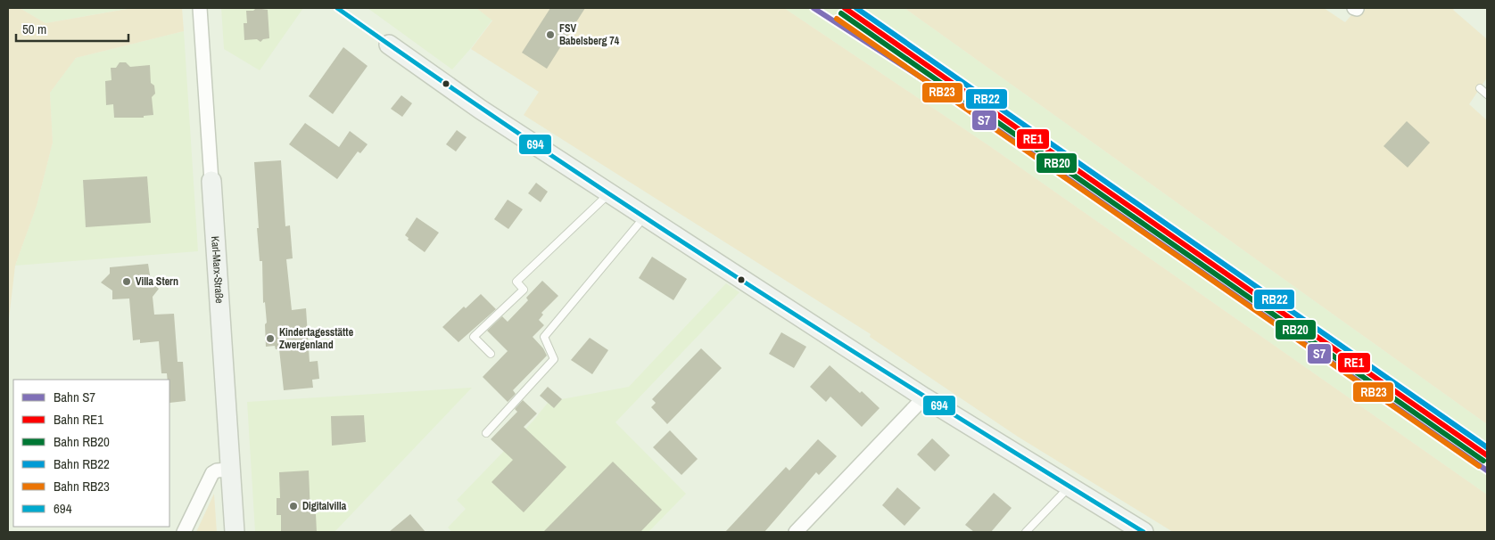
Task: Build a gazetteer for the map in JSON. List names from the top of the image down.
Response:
{
  "streets": {
    "street": ["Karl-Marx-Straße"]
  },
  "places": [
    "FSV Babelsberg 74",
    "Villa Stern",
    "Kindertagesstätte Zwergenland",
    "Digitalvilla"
  ],
  "lines": [
    "rail line S7",
    "rail line RE1",
    "rail line RB22",
    "transit line 694",
    "rail line RB20",
    "rail line RB23"
  ],
  "legend": [
    "Bahn S7",
    "Bahn RE1",
    "Bahn RB20",
    "Bahn RB22",
    "Bahn RB23",
    "694"
  ],
  "scale_bar": "50 m"
}
